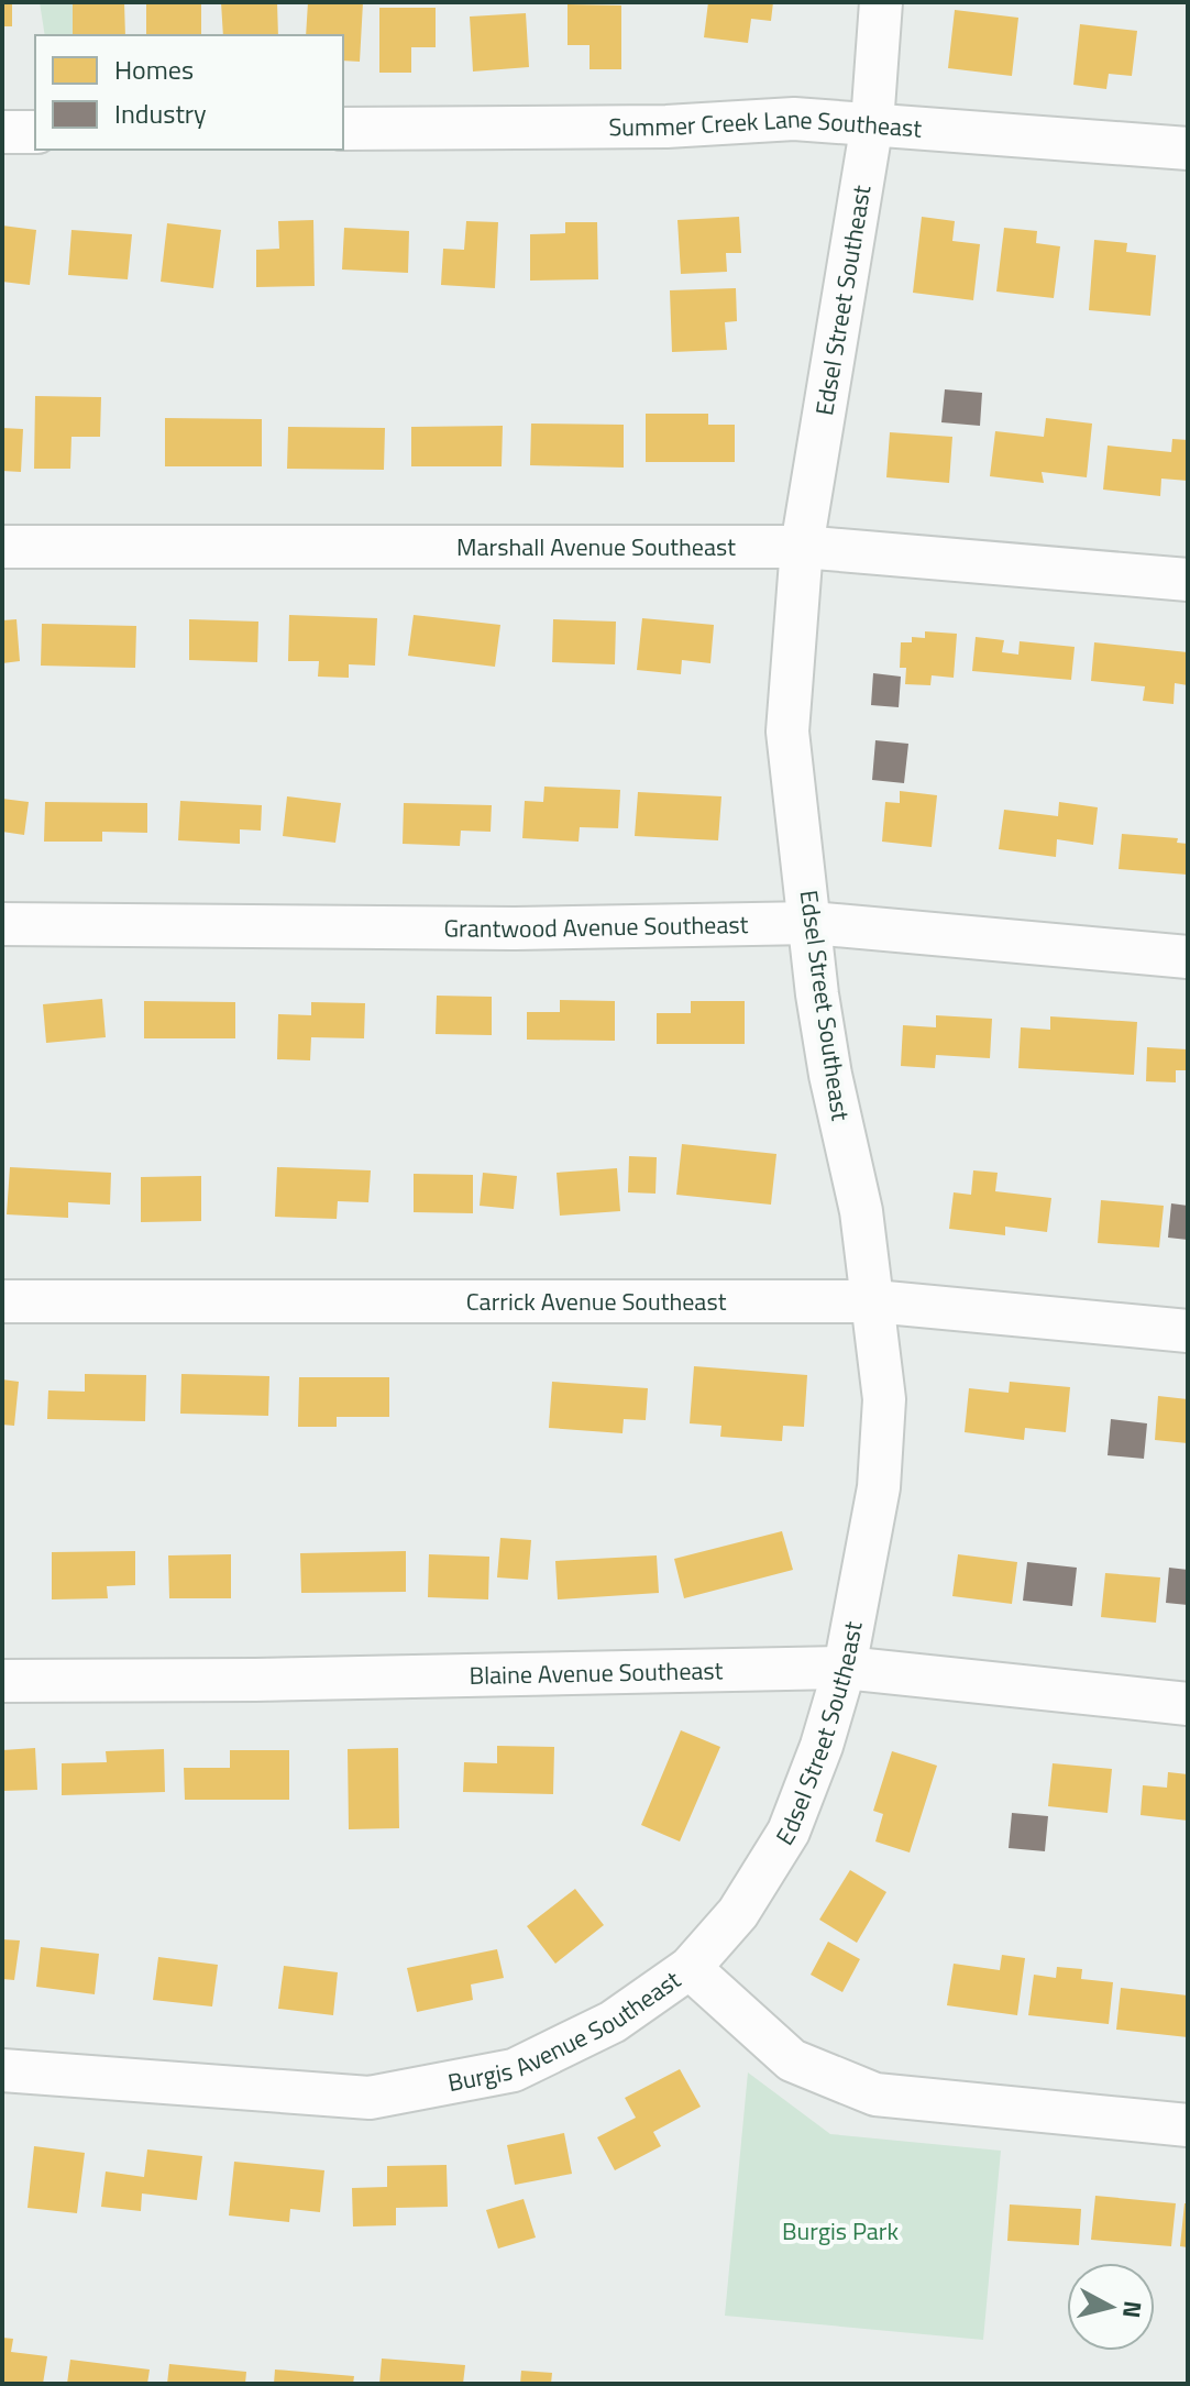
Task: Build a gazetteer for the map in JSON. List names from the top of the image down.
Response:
{
  "streets": {
    "street": [
      "Summer Creek Lane Southeast",
      "Edsel Street Southeast",
      "Marshall Avenue Southeast",
      "Grantwood Avenue Southeast",
      "Carrick Avenue Southeast",
      "Blaine Avenue Southeast",
      "Burgis Avenue Southeast"
    ]
  },
  "crossings": [
    ["Summer Creek Lane Southeast", "Edsel Street Southeast"],
    ["Edsel Street Southeast", "Marshall Avenue Southeast"],
    ["Edsel Street Southeast", "Grantwood Avenue Southeast"],
    ["Edsel Street Southeast", "Carrick Avenue Southeast"],
    ["Edsel Street Southeast", "Blaine Avenue Southeast"],
    ["Edsel Street Southeast", "Burgis Avenue Southeast"]
  ],
  "parks": ["Burgis Park"],
  "legend": ["Homes", "Industry"],
  "north": "right"
}
